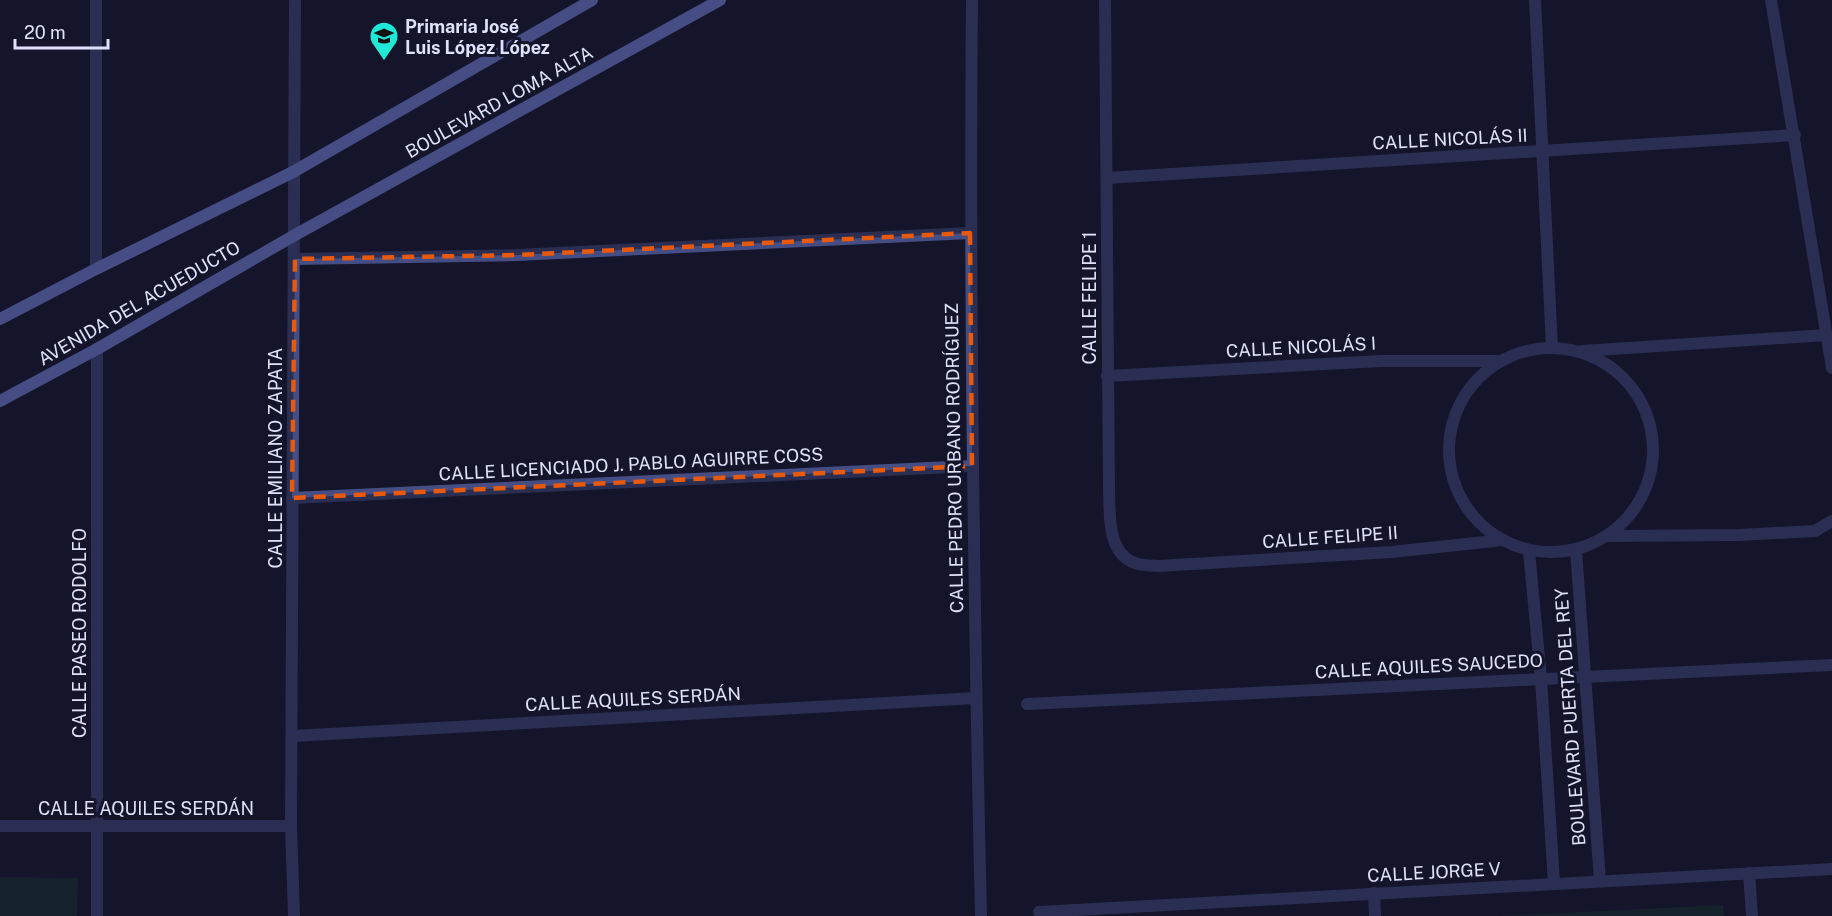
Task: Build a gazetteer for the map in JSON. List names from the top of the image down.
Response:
{
  "streets": {
    "street": [
      "BOULEVARD LOMA ALTA",
      "CALLE NICOLÁS II",
      "CALLE FELIPE 1",
      "AVENIDA DEL ACUEDUCTO",
      "CALLE NICOLÁS I",
      "CALLE EMILIANO ZAPATA",
      "CALLE PEDRO URBANO RODRÍGUEZ",
      "CALLE LICENCIADO J. PABLO AGUIRRE COSS",
      "CALLE FELIPE II",
      "CALLE PASEO RODOLFO",
      "CALLE AQUILES SAUCEDO",
      "CALLE AQUILES SERDÁN",
      "BOULEVARD PUERTA DEL REY",
      "CALLE JORGE V"
    ]
  },
  "crossings": [
    ["BOULEVARD LOMA ALTA", "AVENIDA DEL ACUEDUCTO"],
    ["BOULEVARD LOMA ALTA", "CALLE EMILIANO ZAPATA"],
    ["CALLE NICOLÁS II", "CALLE FELIPE 1"],
    ["CALLE FELIPE 1", "CALLE NICOLÁS I"],
    ["CALLE FELIPE 1", "CALLE FELIPE II"],
    ["AVENIDA DEL ACUEDUCTO", "CALLE EMILIANO ZAPATA"],
    ["AVENIDA DEL ACUEDUCTO", "CALLE PASEO RODOLFO"],
    ["CALLE NICOLÁS I", "CALLE FELIPE II"],
    ["CALLE NICOLÁS I", "BOULEVARD PUERTA DEL REY"],
    ["CALLE EMILIANO ZAPATA", "CALLE LICENCIADO J. PABLO AGUIRRE COSS"],
    ["CALLE EMILIANO ZAPATA", "CALLE AQUILES SERDÁN"],
    ["CALLE PEDRO URBANO RODRÍGUEZ", "CALLE LICENCIADO J. PABLO AGUIRRE COSS"],
    ["CALLE PEDRO URBANO RODRÍGUEZ", "CALLE AQUILES SERDÁN"],
    ["CALLE FELIPE II", "BOULEVARD PUERTA DEL REY"],
    ["CALLE PASEO RODOLFO", "CALLE AQUILES SERDÁN"],
    ["CALLE AQUILES SAUCEDO", "BOULEVARD PUERTA DEL REY"],
    ["BOULEVARD PUERTA DEL REY", "CALLE JORGE V"]
  ],
  "places": {
    "school or university": ["Primaria José Luis López López"]
  },
  "scale_bar": "20 m"
}
